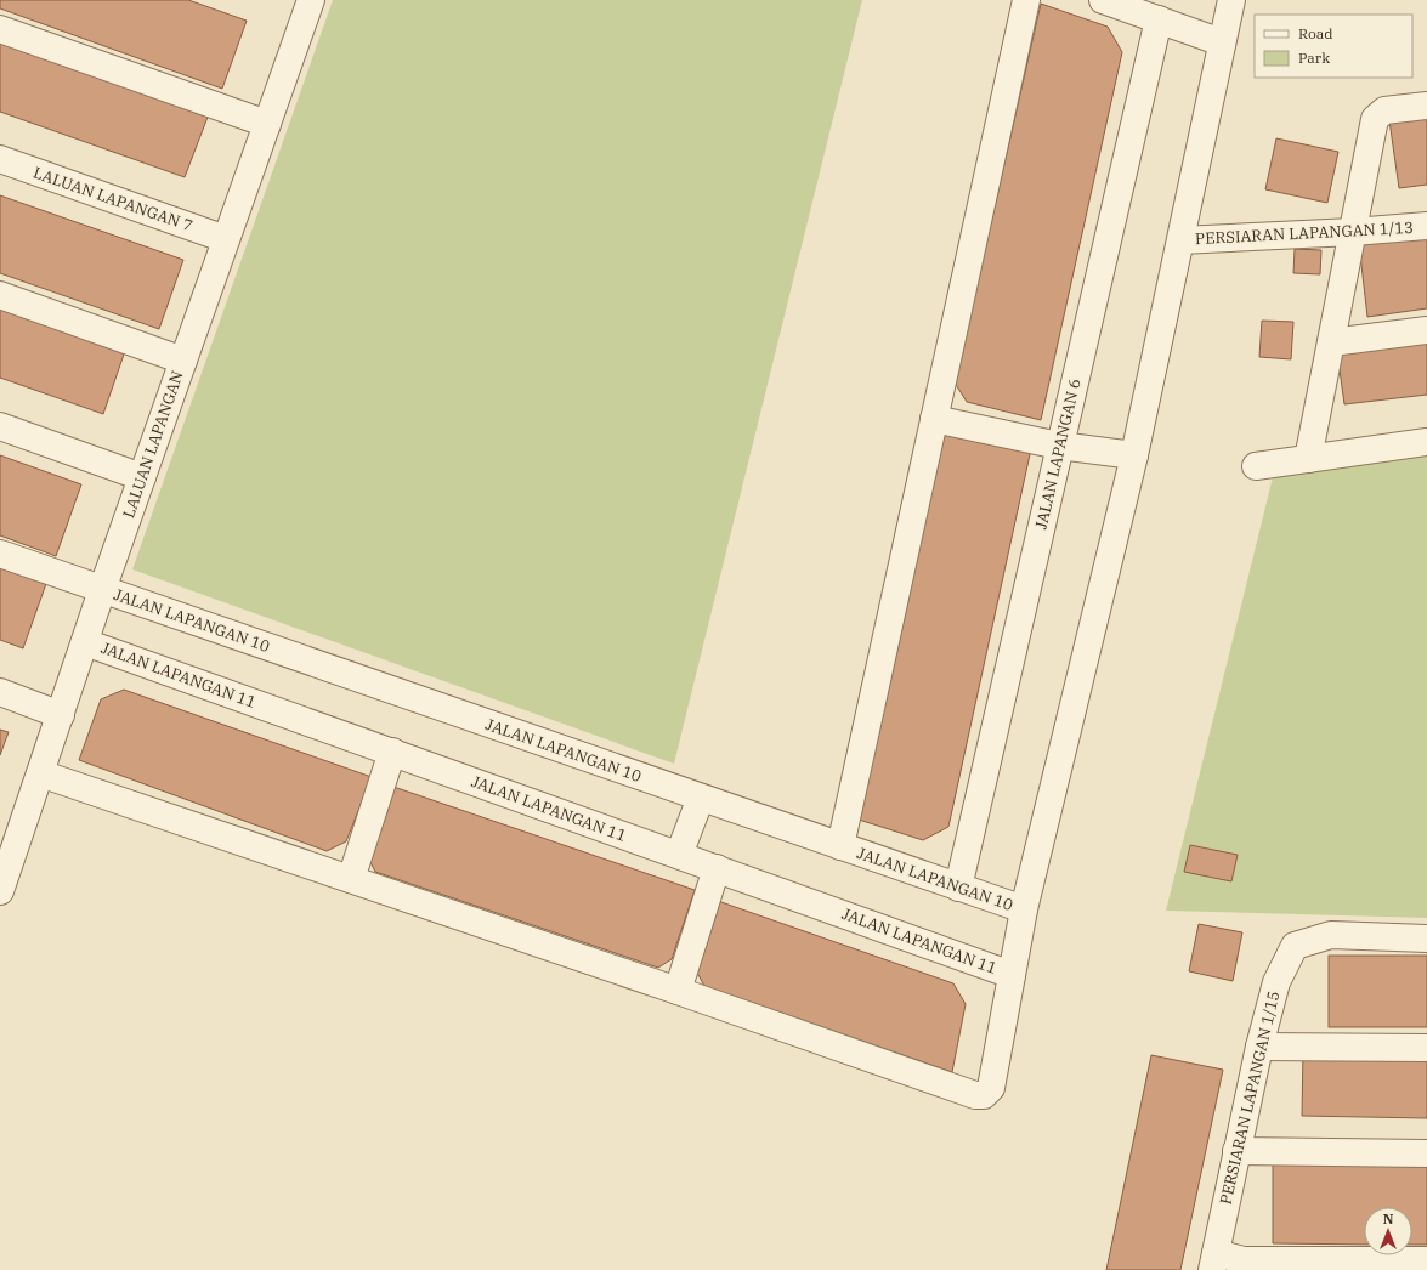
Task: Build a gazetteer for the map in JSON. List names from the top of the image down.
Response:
{
  "streets": {
    "street": [
      "LALUAN LAPANGAN 7",
      "PERSIARAN LAPANGAN 1/13",
      "LALUAN LAPANGAN",
      "JALAN LAPANGAN 6",
      "JALAN LAPANGAN 10",
      "JALAN LAPANGAN 11",
      "PERSIARAN LAPANGAN 1/15"
    ]
  },
  "crossings": [
    ["LALUAN LAPANGAN 7", "LALUAN LAPANGAN"],
    ["LALUAN LAPANGAN", "JALAN LAPANGAN 10"],
    ["LALUAN LAPANGAN", "JALAN LAPANGAN 11"],
    ["JALAN LAPANGAN 6", "JALAN LAPANGAN 10"]
  ],
  "legend": ["Road", "Park"],
  "north": "top"
}
